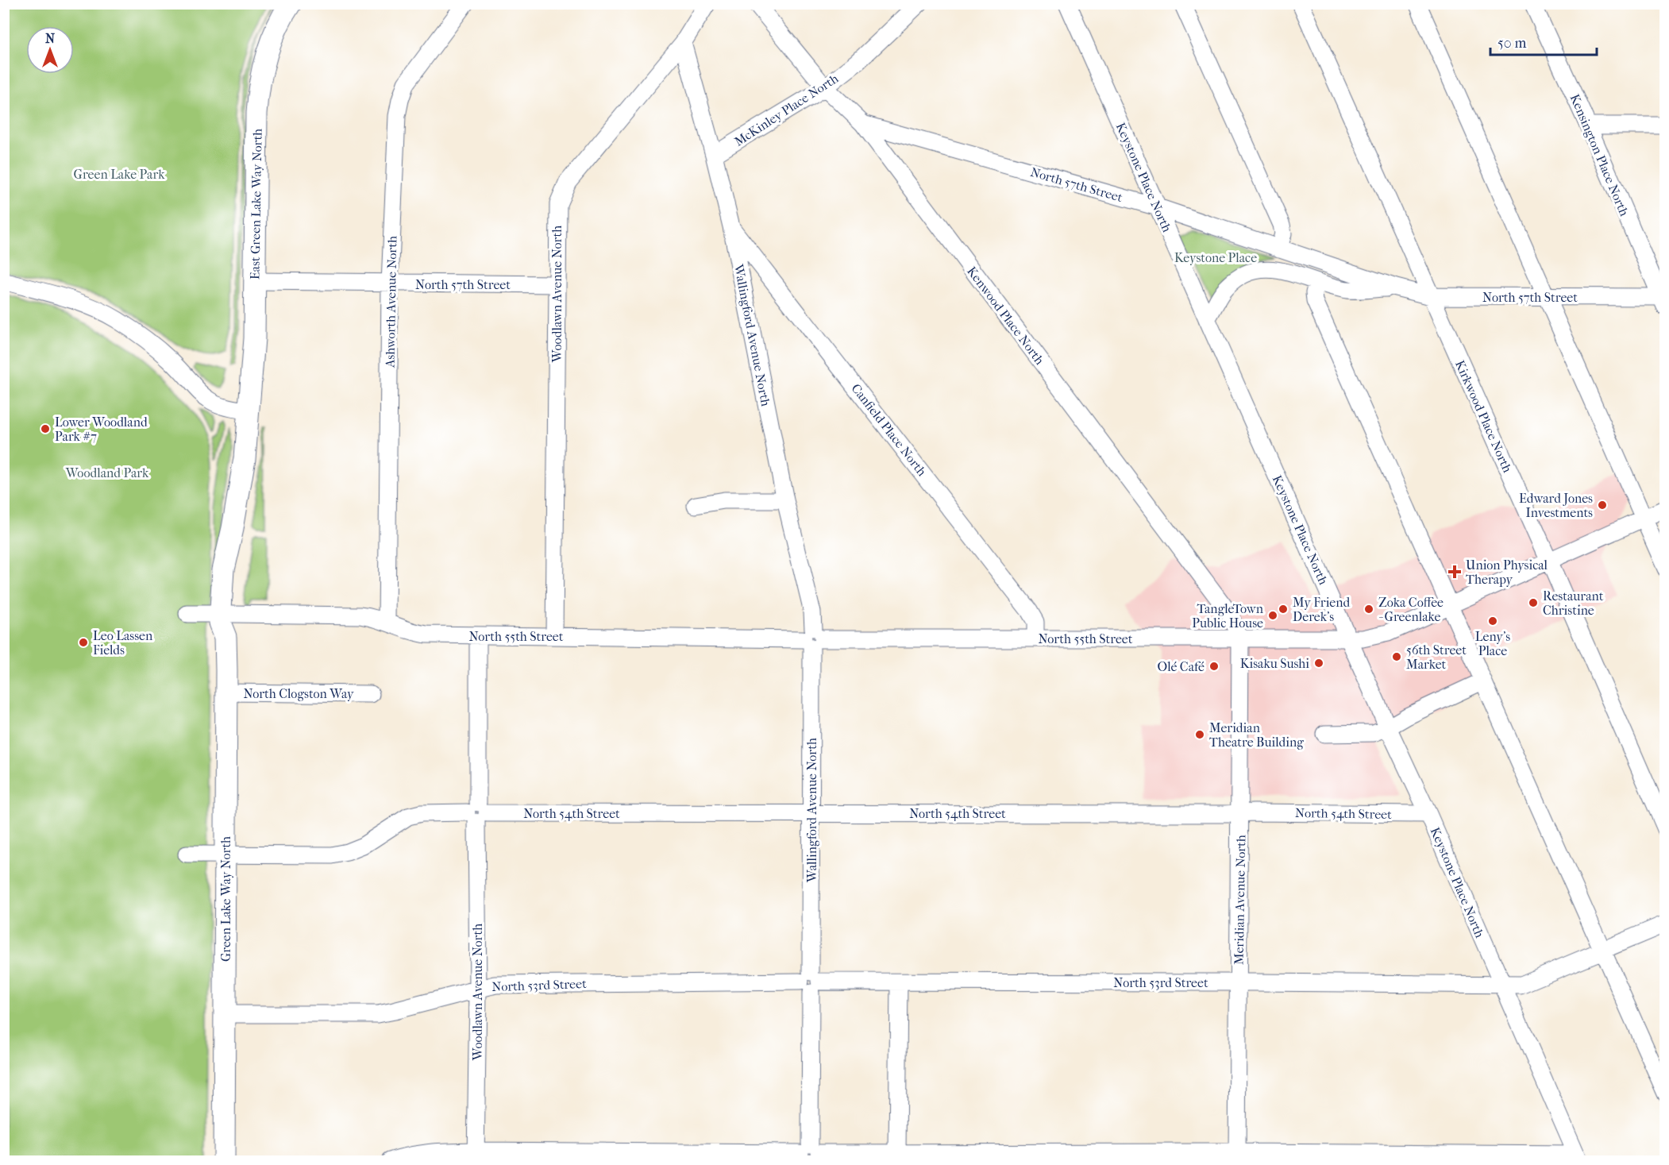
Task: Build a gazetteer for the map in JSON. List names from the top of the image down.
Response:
{
  "streets": {
    "main road": ["East Green Lake Way North", "Green Lake Way North"],
    "street": [
      "McKinley Place North",
      "Kensington Place North",
      "Keystone Place North",
      "North 57th Street",
      "Woodlawn Avenue North",
      "Ashworth Avenue North",
      "Kenwood Place North",
      "Wallingford Avenue North",
      "Kirkwood Place North",
      "Canfield Place North",
      "North 55th Street",
      "North Clogston Way",
      "North 54th Street",
      "Meridian Avenue North",
      "North 53rd Street"
    ]
  },
  "crossings": [
    ["McKinley Place North", "Kenwood Place North"],
    ["McKinley Place North", "Wallingford Avenue North"],
    ["Kensington Place North", "North 57th Street"],
    ["Keystone Place North", "North 57th Street"],
    ["Keystone Place North", "North 55th Street"],
    ["Keystone Place North", "North 54th Street"],
    ["Keystone Place North", "North 53rd Street"],
    ["North 57th Street", "East Green Lake Way North"],
    ["North 57th Street", "Woodlawn Avenue North"],
    ["North 57th Street", "Ashworth Avenue North"],
    ["North 57th Street", "Kenwood Place North"],
    ["North 57th Street", "Kirkwood Place North"],
    ["East Green Lake Way North", "Green Lake Way North"],
    ["Woodlawn Avenue North", "Wallingford Avenue North"],
    ["Woodlawn Avenue North", "North 55th Street"],
    ["Woodlawn Avenue North", "North 54th Street"],
    ["Woodlawn Avenue North", "North 53rd Street"],
    ["Ashworth Avenue North", "North 55th Street"],
    ["Kenwood Place North", "North 55th Street"],
    ["Kenwood Place North", "Meridian Avenue North"],
    ["Wallingford Avenue North", "Canfield Place North"],
    ["Wallingford Avenue North", "North 55th Street"],
    ["Wallingford Avenue North", "North 54th Street"],
    ["Wallingford Avenue North", "North 53rd Street"],
    ["Kirkwood Place North", "North 55th Street"],
    ["Canfield Place North", "North 55th Street"],
    ["North 55th Street", "Green Lake Way North"],
    ["North 55th Street", "Meridian Avenue North"],
    ["North Clogston Way", "Green Lake Way North"],
    ["North 54th Street", "Green Lake Way North"],
    ["North 54th Street", "Meridian Avenue North"],
    ["Green Lake Way North", "North 53rd Street"],
    ["Meridian Avenue North", "North 53rd Street"]
  ],
  "parks": ["Green Lake Park", "Keystone Place", "Woodland Park"],
  "places": {
    "other": [
      "Lower Woodland Park #7",
      "Edward Jones Investments",
      "Restaurant Christine",
      "My Friend Derek’s",
      "Zoka Coffee - Greenlake",
      "TangleTown Public House",
      "Leny's Place",
      "Leo Lassen Fields",
      "56th Street Market",
      "Kisaku Sushi",
      "Olé Café",
      "Meridian Theatre Building"
    ],
    "health": ["Union Physical Therapy"]
  },
  "scale_bar": "50 m",
  "north": "top"
}
